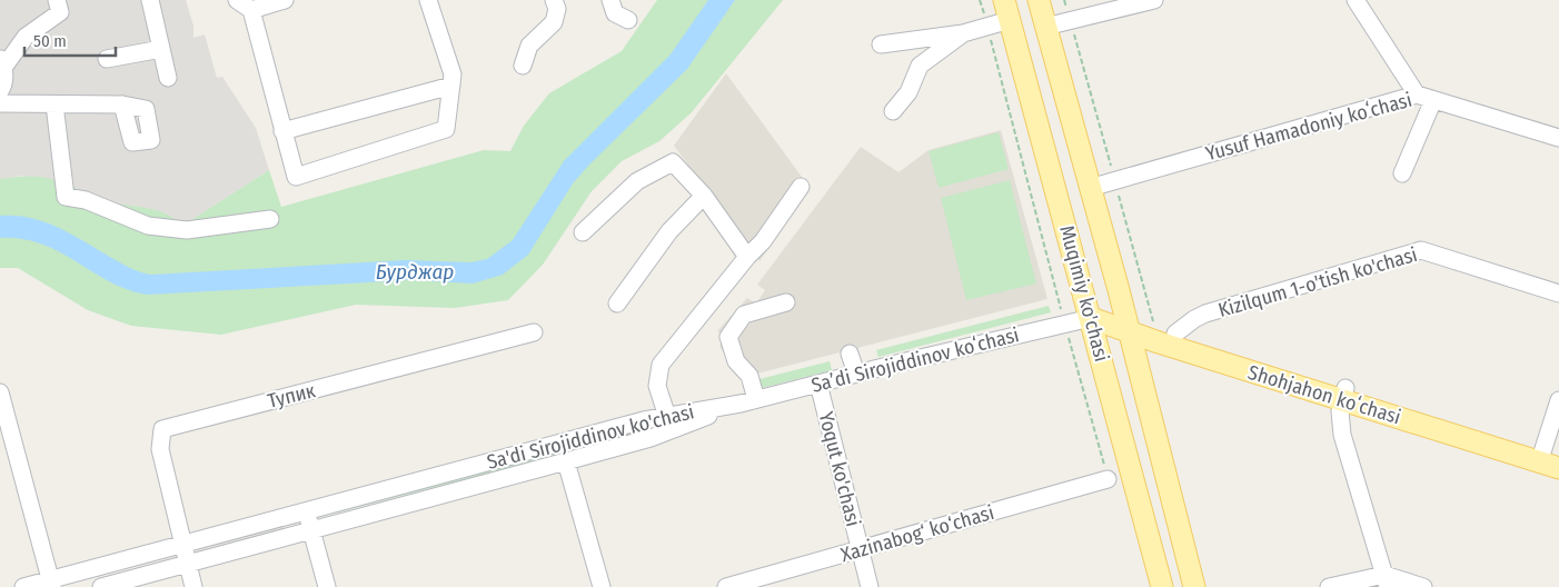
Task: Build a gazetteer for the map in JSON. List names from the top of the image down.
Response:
{
  "streets": {
    "main road": ["Muqimiy ko'chasi", "Shohjahon koʻchasi"],
    "street": [
      "Yusuf Hamadoniy koʻchasi",
      "Kizilqum 1-o'tish ko'chasi",
      "Saʼdi Sirojiddinov koʻchasi",
      "Тупик",
      "Sa'di Sirojiddinov ko'chasi",
      "Yoqut ko'chasi",
      "Xazinabog‘ ko‘chasi"
    ]
  },
  "crossings": [
    ["Yusuf Hamadoniy koʻchasi", "Muqimiy ko'chasi"],
    ["Kizilqum 1-o'tish ko'chasi", "Shohjahon koʻchasi"],
    ["Muqimiy ko'chasi", "Saʼdi Sirojiddinov koʻchasi"],
    ["Muqimiy ko'chasi", "Shohjahon koʻchasi"],
    ["Saʼdi Sirojiddinov koʻchasi", "Shohjahon koʻchasi"],
    ["Saʼdi Sirojiddinov koʻchasi", "Sa'di Sirojiddinov ko'chasi"],
    ["Saʼdi Sirojiddinov koʻchasi", "Yoqut ko'chasi"],
    ["Тупик", "Sa'di Sirojiddinov ko'chasi"],
    ["Yoqut ko'chasi", "Xazinabog‘ ko‘chasi"]
  ],
  "water": ["Бурджар"],
  "scale_bar": "50 m"
}
